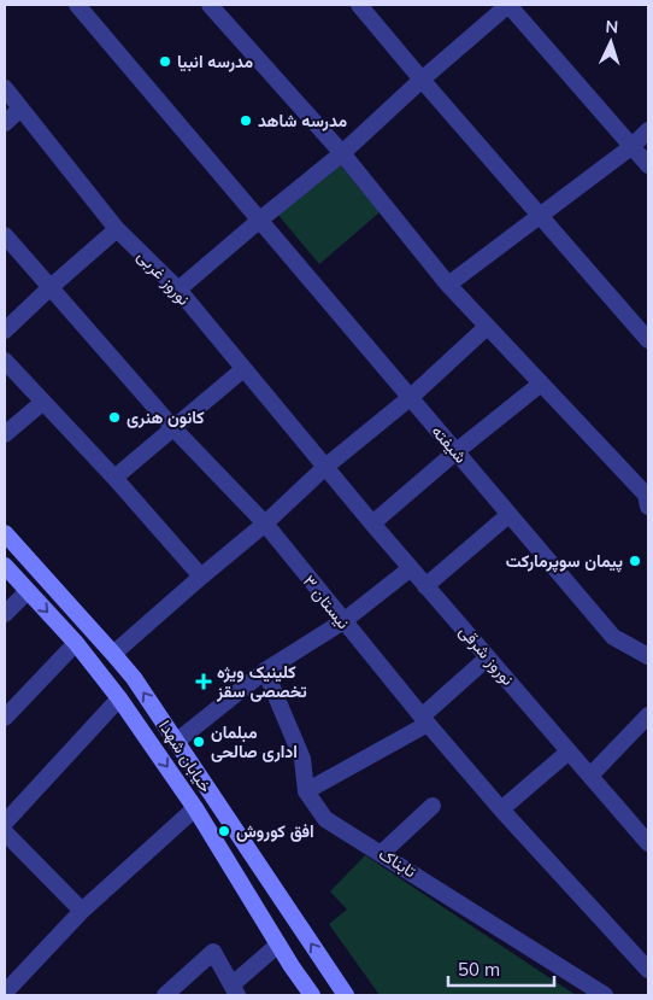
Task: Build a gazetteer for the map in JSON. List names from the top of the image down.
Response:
{
  "streets": {
    "main road": ["خیابان شهدا"],
    "street": [
      "نوروز غربی",
      "شیفته",
      "نیستان ۳",
      "نوروز شرقی",
      "تابناک"
    ]
  },
  "crossings": [
    ["نوروز غربی", "نوروز شرقی"]
  ],
  "places": {
    "other": [
      "مدرسه انبیا",
      "مدرسه شاهد",
      "کانون هنری",
      "پیمان سوپرمارکت",
      "مبلمان اداری صالحی",
      "افق کوروش"
    ],
    "health": ["کلینیک ویژه تخصصی سقز"]
  },
  "scale_bar": "50 m",
  "north": "top"
}
